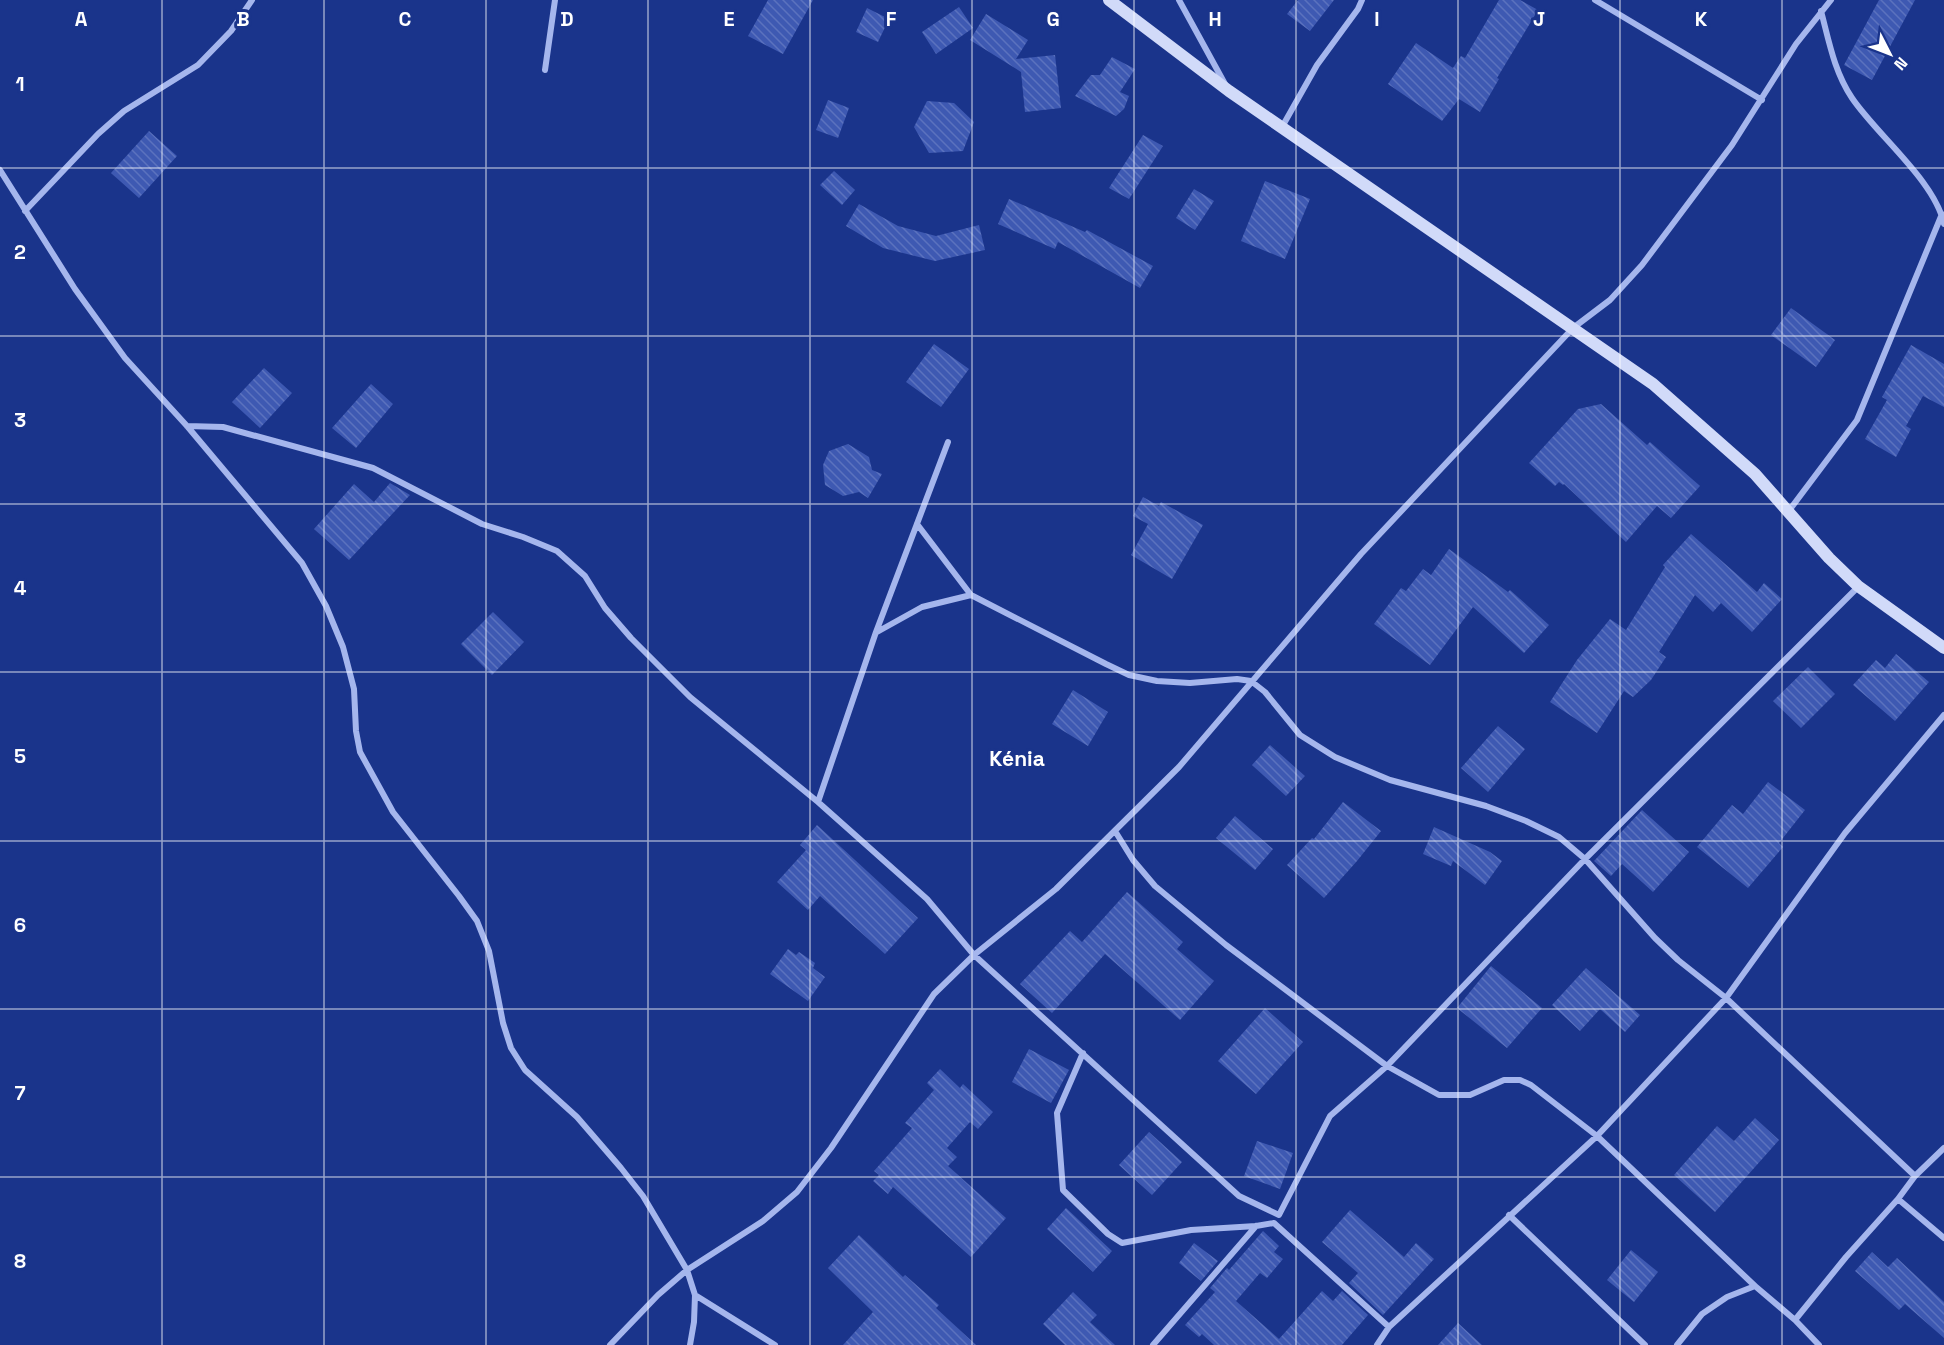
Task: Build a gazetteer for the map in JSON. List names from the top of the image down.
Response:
{
  "districts": ["Kénia"],
  "north": "bottom right",
  "grid": {
    "columns": [
      "A",
      "B",
      "C",
      "D",
      "E",
      "F",
      "G",
      "H",
      "I",
      "J",
      "K"
    ],
    "rows": [
      "1",
      "2",
      "3",
      "4",
      "5",
      "6",
      "7",
      "8"
    ]
  }
}
